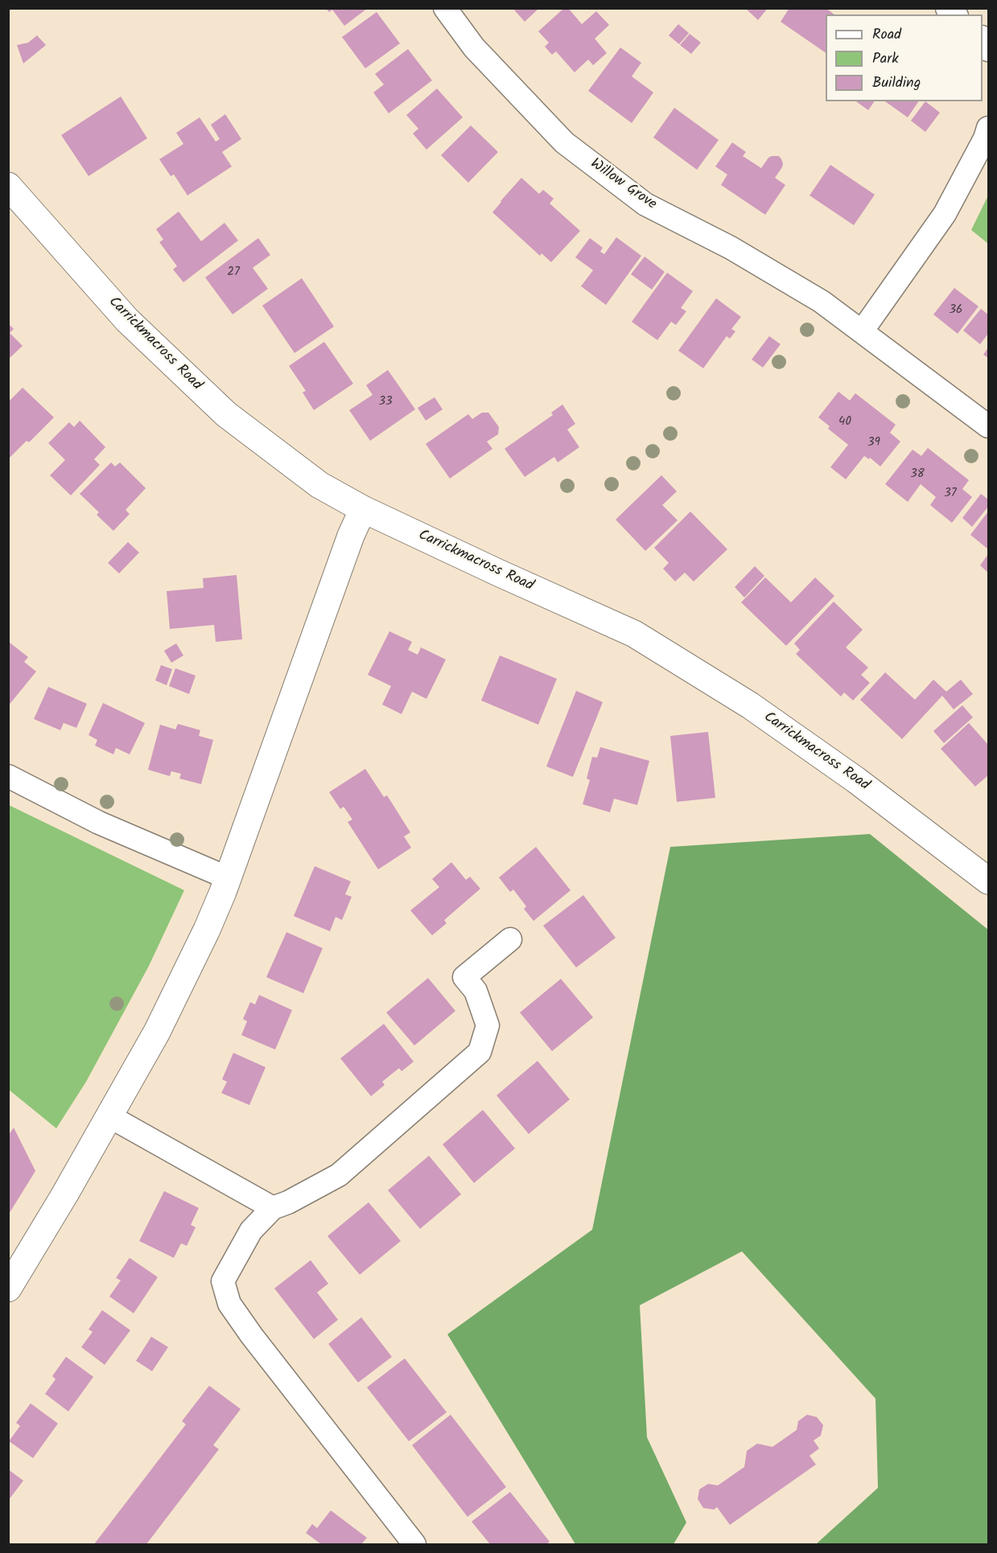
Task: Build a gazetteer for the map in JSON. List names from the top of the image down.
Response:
{
  "streets": {
    "main road": ["Carrickmacross Road"],
    "street": ["Willow Grove"]
  },
  "house_numbers": [
    "27",
    "36",
    "33",
    "40",
    "39",
    "38",
    "37"
  ],
  "legend": ["Road", "Park", "Building"]
}
